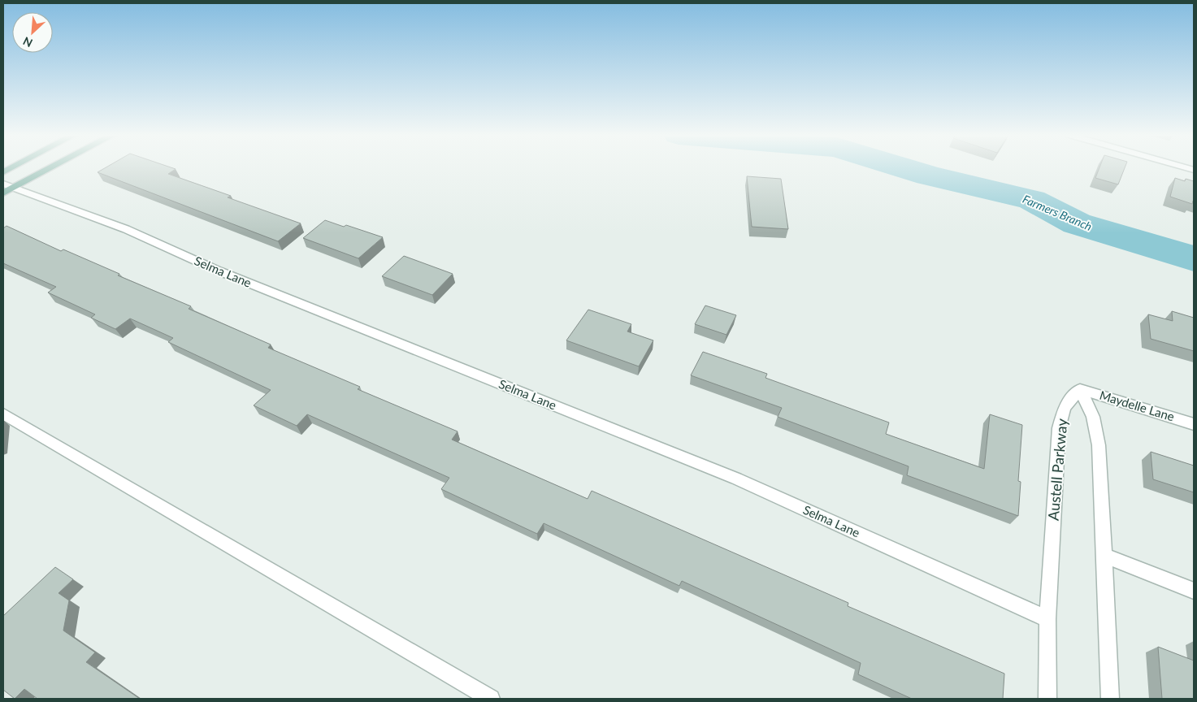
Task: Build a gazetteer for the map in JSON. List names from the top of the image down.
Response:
{
  "streets": {
    "street": ["Selma Lane", "Maydelle Lane", "Austell Parkway"]
  },
  "crossings": [
    ["Selma Lane", "Austell Parkway"],
    ["Maydelle Lane", "Austell Parkway"]
  ],
  "water": ["Farmers Branch"],
  "north": "bottom left"
}
